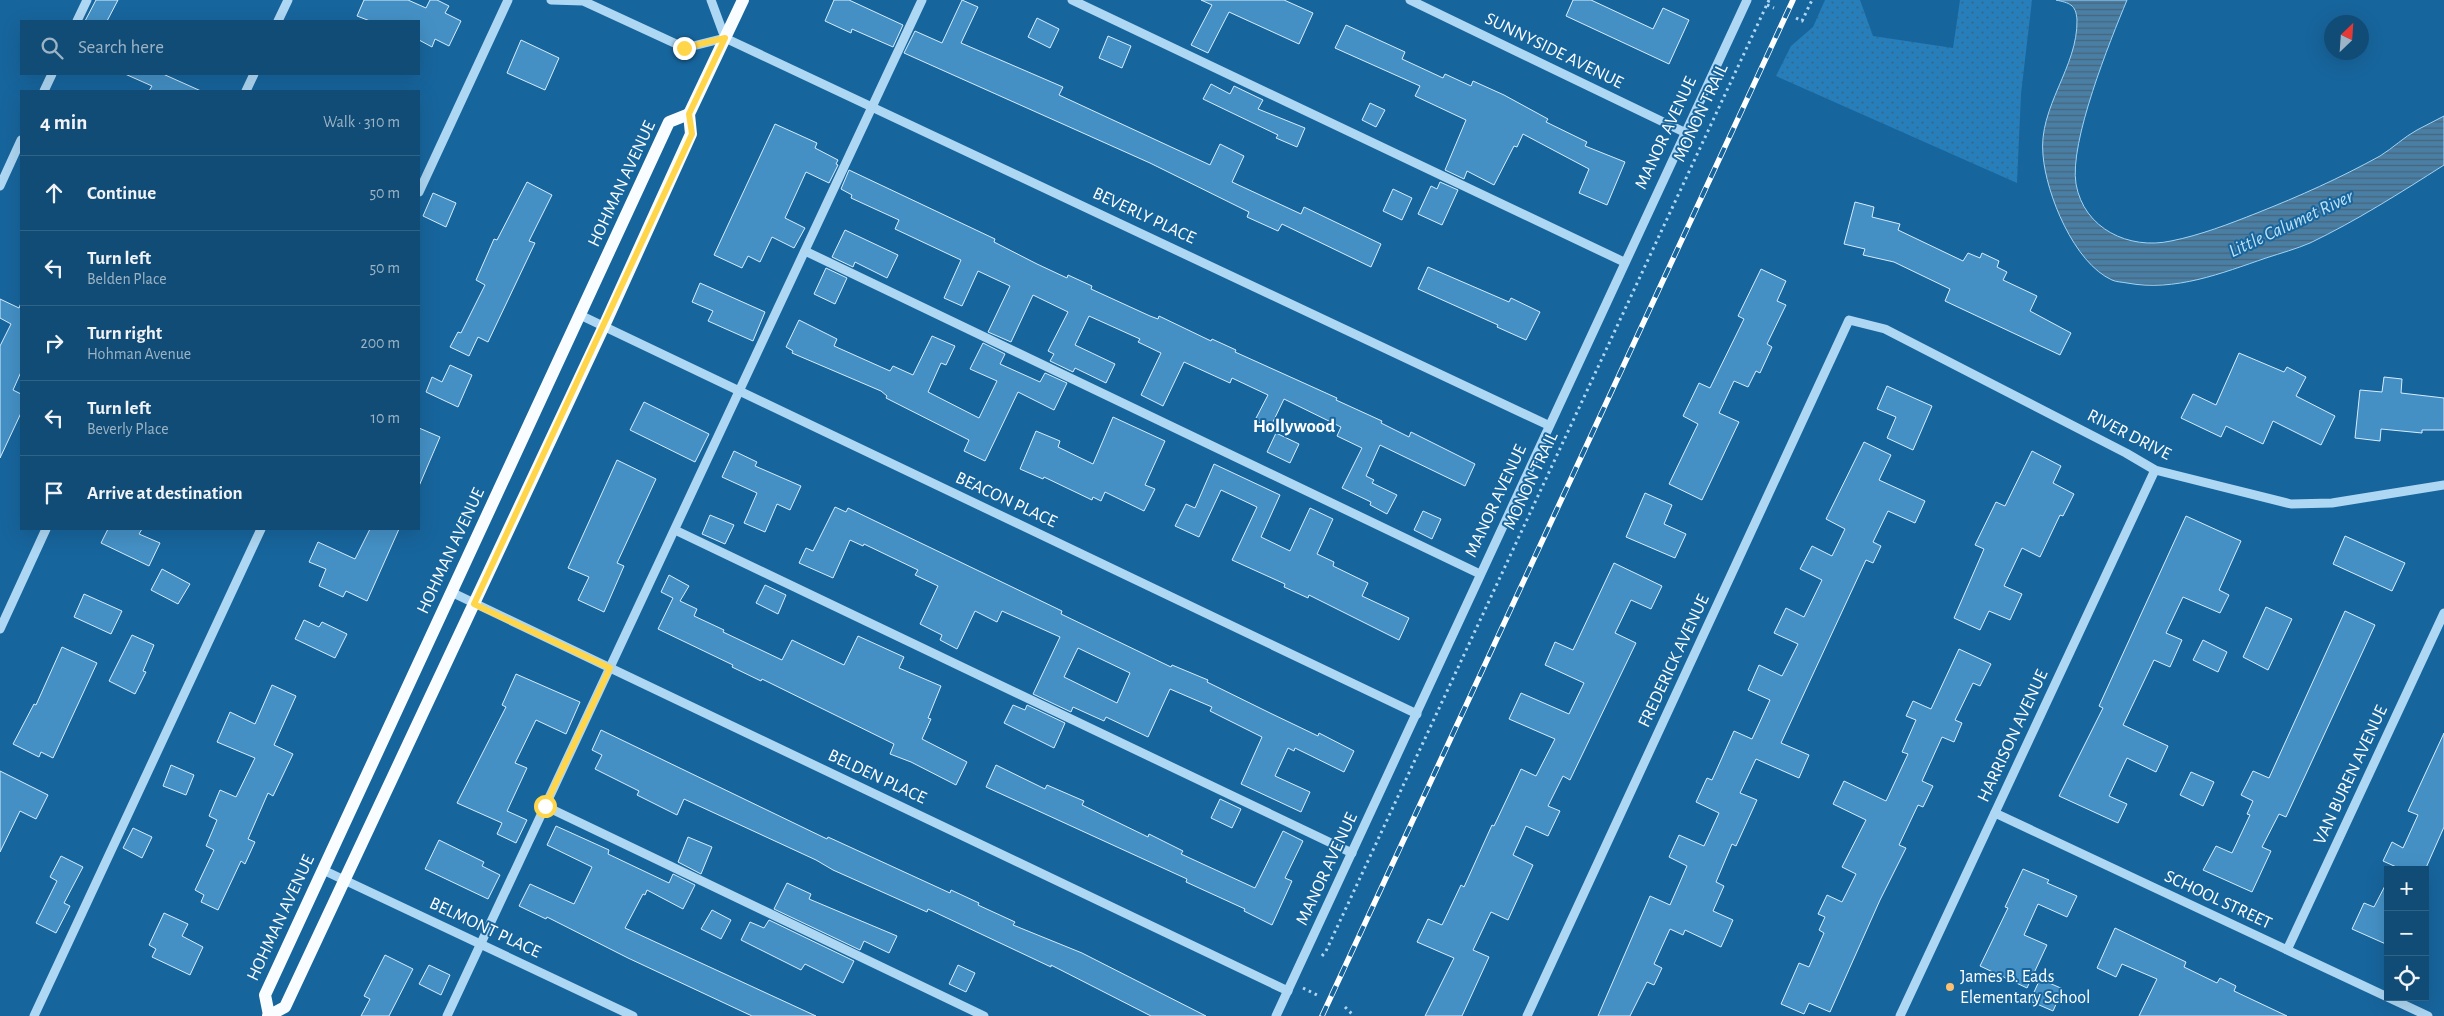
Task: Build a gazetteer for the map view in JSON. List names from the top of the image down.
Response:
{
  "streets": {
    "main road": ["HOHMAN AVENUE"],
    "street": [
      "SUNNYSIDE AVENUE",
      "MANOR AVENUE",
      "BEVERLY PLACE",
      "RIVER DRIVE",
      "BEACON PLACE",
      "FREDERICK AVENUE",
      "HARRISON AVENUE",
      "VAN BUREN AVENUE",
      "BELDEN PLACE",
      "SCHOOL STREET",
      "BELMONT PLACE"
    ],
    "path": ["MONON TRAIL"]
  },
  "crossings": [
    ["SUNNYSIDE AVENUE", "MANOR AVENUE"],
    ["MANOR AVENUE", "BEVERLY PLACE"],
    ["MANOR AVENUE", "BEACON PLACE"],
    ["MANOR AVENUE", "BELDEN PLACE"],
    ["HOHMAN AVENUE", "BEVERLY PLACE"],
    ["HOHMAN AVENUE", "BEACON PLACE"],
    ["HOHMAN AVENUE", "BELDEN PLACE"],
    ["HOHMAN AVENUE", "BELMONT PLACE"],
    ["RIVER DRIVE", "FREDERICK AVENUE"],
    ["RIVER DRIVE", "HARRISON AVENUE"],
    ["HARRISON AVENUE", "SCHOOL STREET"],
    ["VAN BUREN AVENUE", "SCHOOL STREET"]
  ],
  "districts": ["Hollywood"],
  "water": ["Little Calumet River"],
  "places": ["James B. Eads Elementary School"],
  "north": "top right",
  "page": {
    "search": "Search here",
    "heading": ["4 min", "Walk · 310 m"],
    "list": [
      ["Continue", "50 m"],
      ["Turn left", "Belden Place", "50 m"],
      ["Turn right", "Hohman Avenue", "200 m"],
      ["Turn left", "Beverly Place", "10 m"],
      "Arrive at destination"
    ],
    "map_buttons": ["+", "−"]
  }
}
